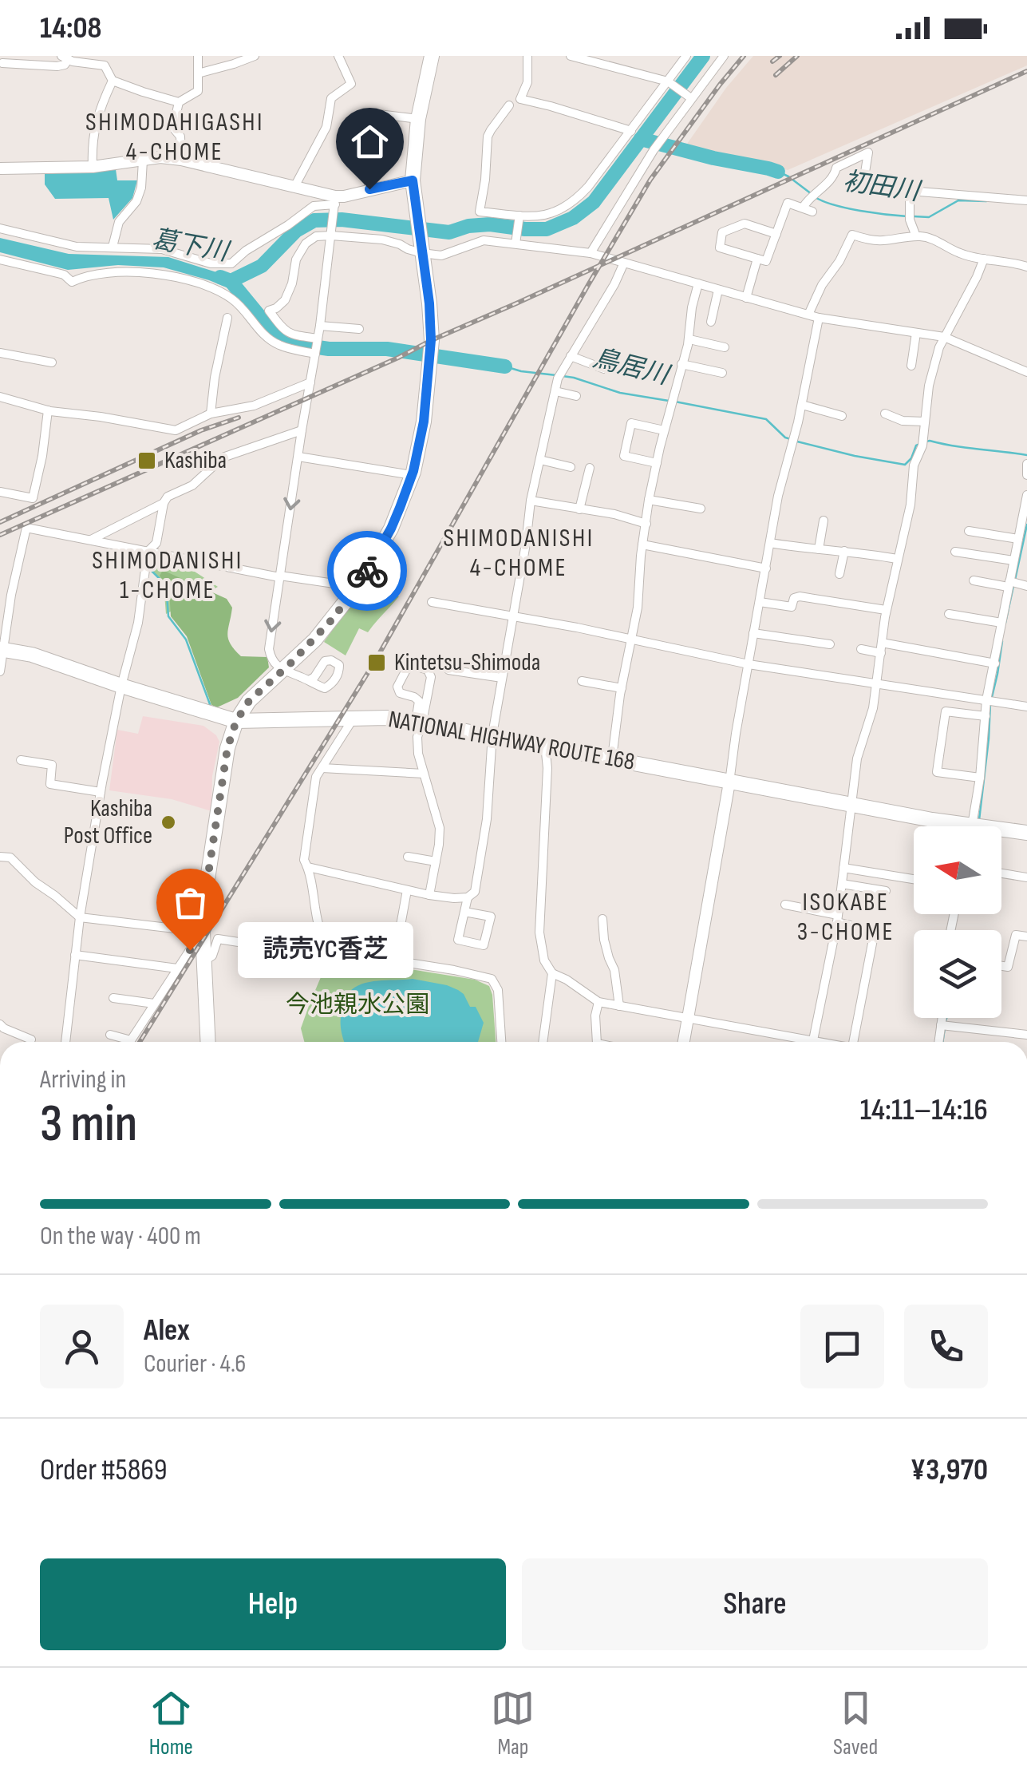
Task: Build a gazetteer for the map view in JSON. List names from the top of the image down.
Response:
{
  "streets": {
    "highway": ["NATIONAL HIGHWAY ROUTE 168"]
  },
  "districts": [
    "SHIMODAHIGASHI 4-CHOME",
    "SHIMODANISHI 4-CHOME",
    "SHIMODANISHI 1-CHOME",
    "ISOKABE 3-CHOME"
  ],
  "water": ["初田川", "葛下川", "鳥居川"],
  "parks": ["今池親水公園"],
  "places": {
    "transit": ["Kashiba", "Kintetsu-Shimoda"],
    "other": ["Kashiba Post Office", "読売YC香芝"]
  },
  "north": "left",
  "page": {
    "status": "14:08",
    "bubble": "読売YC香芝",
    "heading": ["3 min", "Arriving in", "14:11–14:16"],
    "panel": [
      "Alex",
      "Courier · 4.6",
      "Order #5869",
      "¥3,970"
    ],
    "bar": "On the way · 400 m",
    "buttons": ["Help", "Share"],
    "tabs": ["Home", "Map", "Saved"]
  }
}
